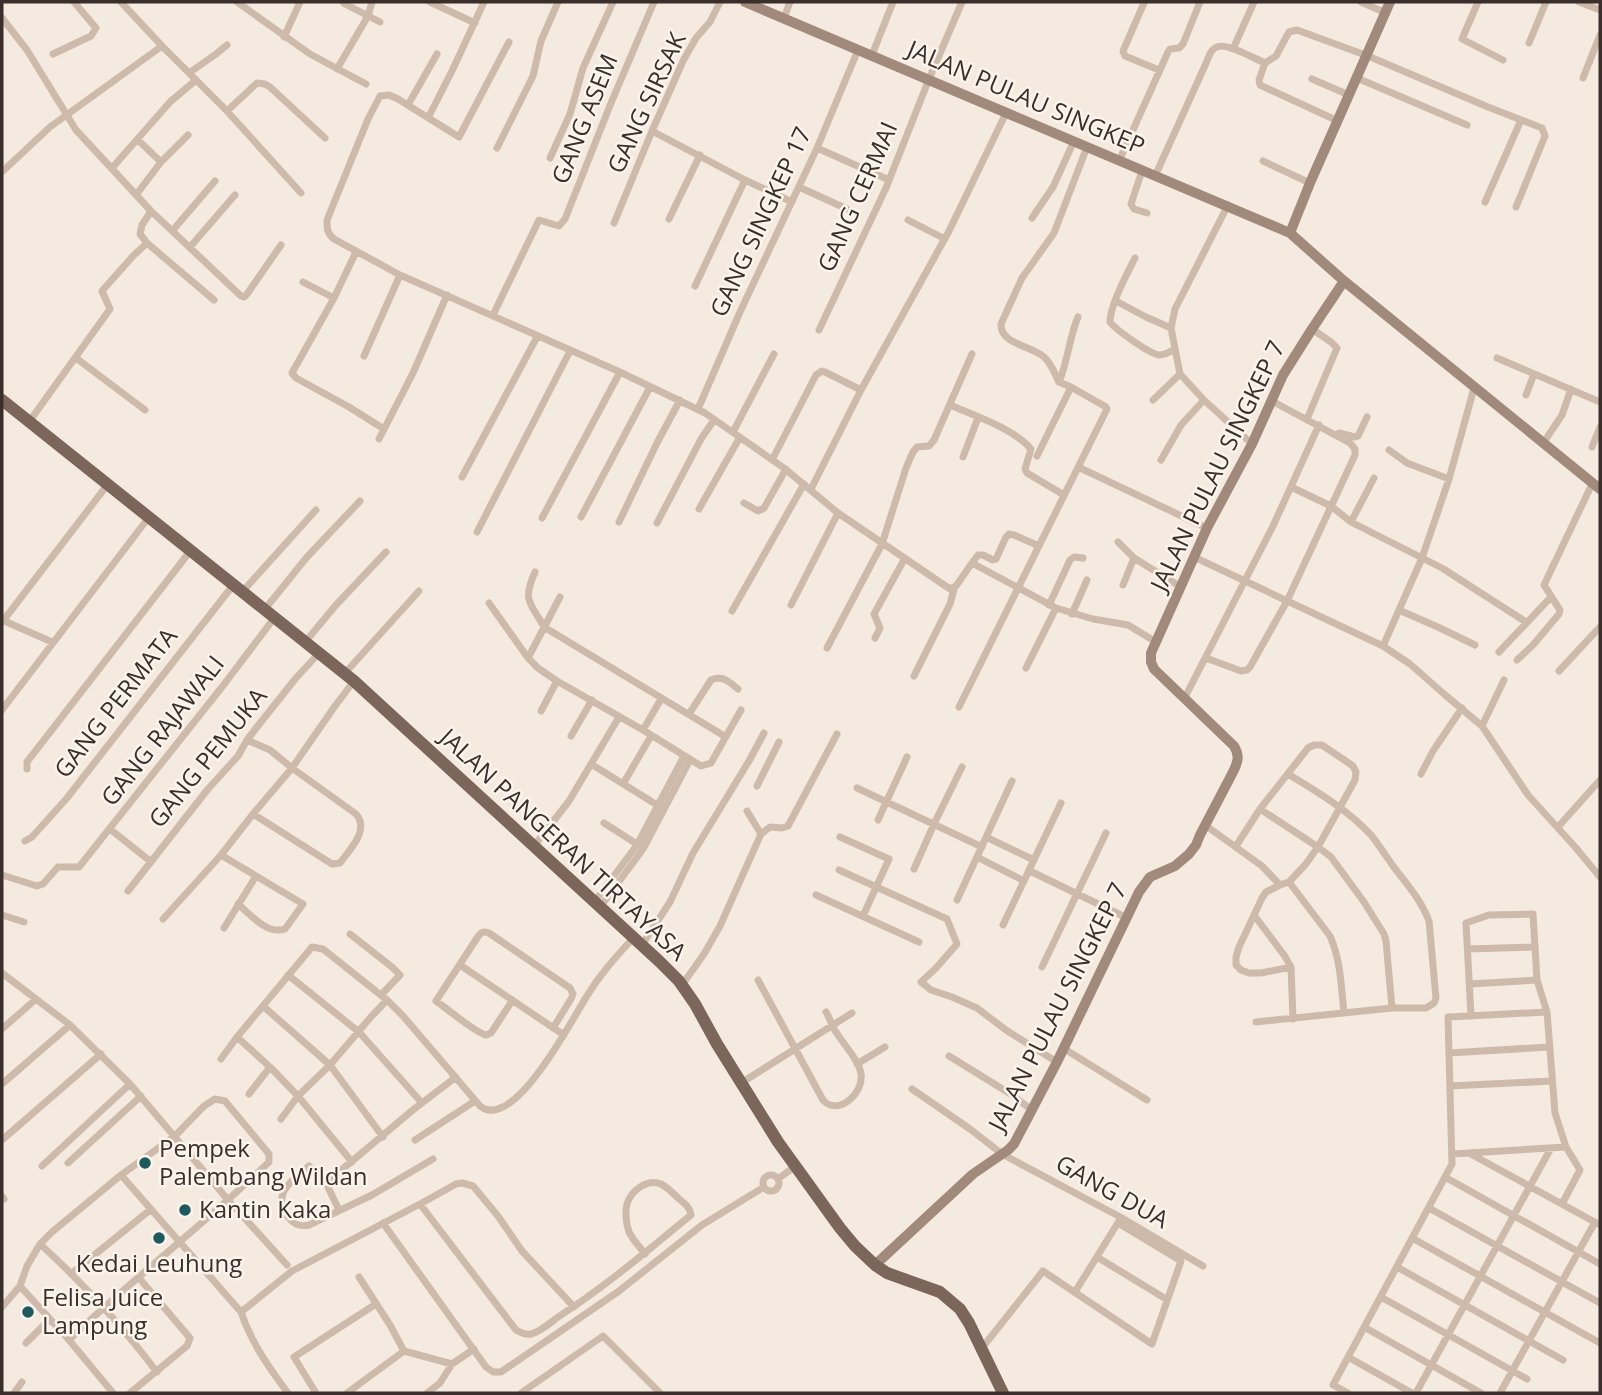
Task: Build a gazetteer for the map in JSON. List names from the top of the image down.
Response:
{
  "streets": {
    "main road": ["JALAN PANGERAN TIRTAYASA"],
    "street": [
      "JALAN PULAU SINGKEP",
      "GANG SIRSAK",
      "GANG ASEM",
      "GANG CERMAI",
      "GANG SINGKEP 17",
      "JALAN PULAU SINGKEP 7",
      "GANG PERMATA",
      "GANG RAJAWALI",
      "GANG PEMUKA",
      "GANG DUA"
    ]
  },
  "crossings": [
    ["JALAN PULAU SINGKEP", "GANG CERMAI"],
    ["JALAN PULAU SINGKEP", "GANG SINGKEP 17"],
    ["JALAN PULAU SINGKEP", "JALAN PULAU SINGKEP 7"],
    ["JALAN PULAU SINGKEP 7", "JALAN PANGERAN TIRTAYASA"],
    ["JALAN PULAU SINGKEP 7", "GANG DUA"],
    ["GANG PERMATA", "JALAN PANGERAN TIRTAYASA"],
    ["GANG RAJAWALI", "JALAN PANGERAN TIRTAYASA"],
    ["GANG PEMUKA", "JALAN PANGERAN TIRTAYASA"]
  ],
  "places": [
    "Pempek Palembang Wildan",
    "Kantin Kaka",
    "Kedai Leuhung",
    "Felisa Juice Lampung"
  ]
}
